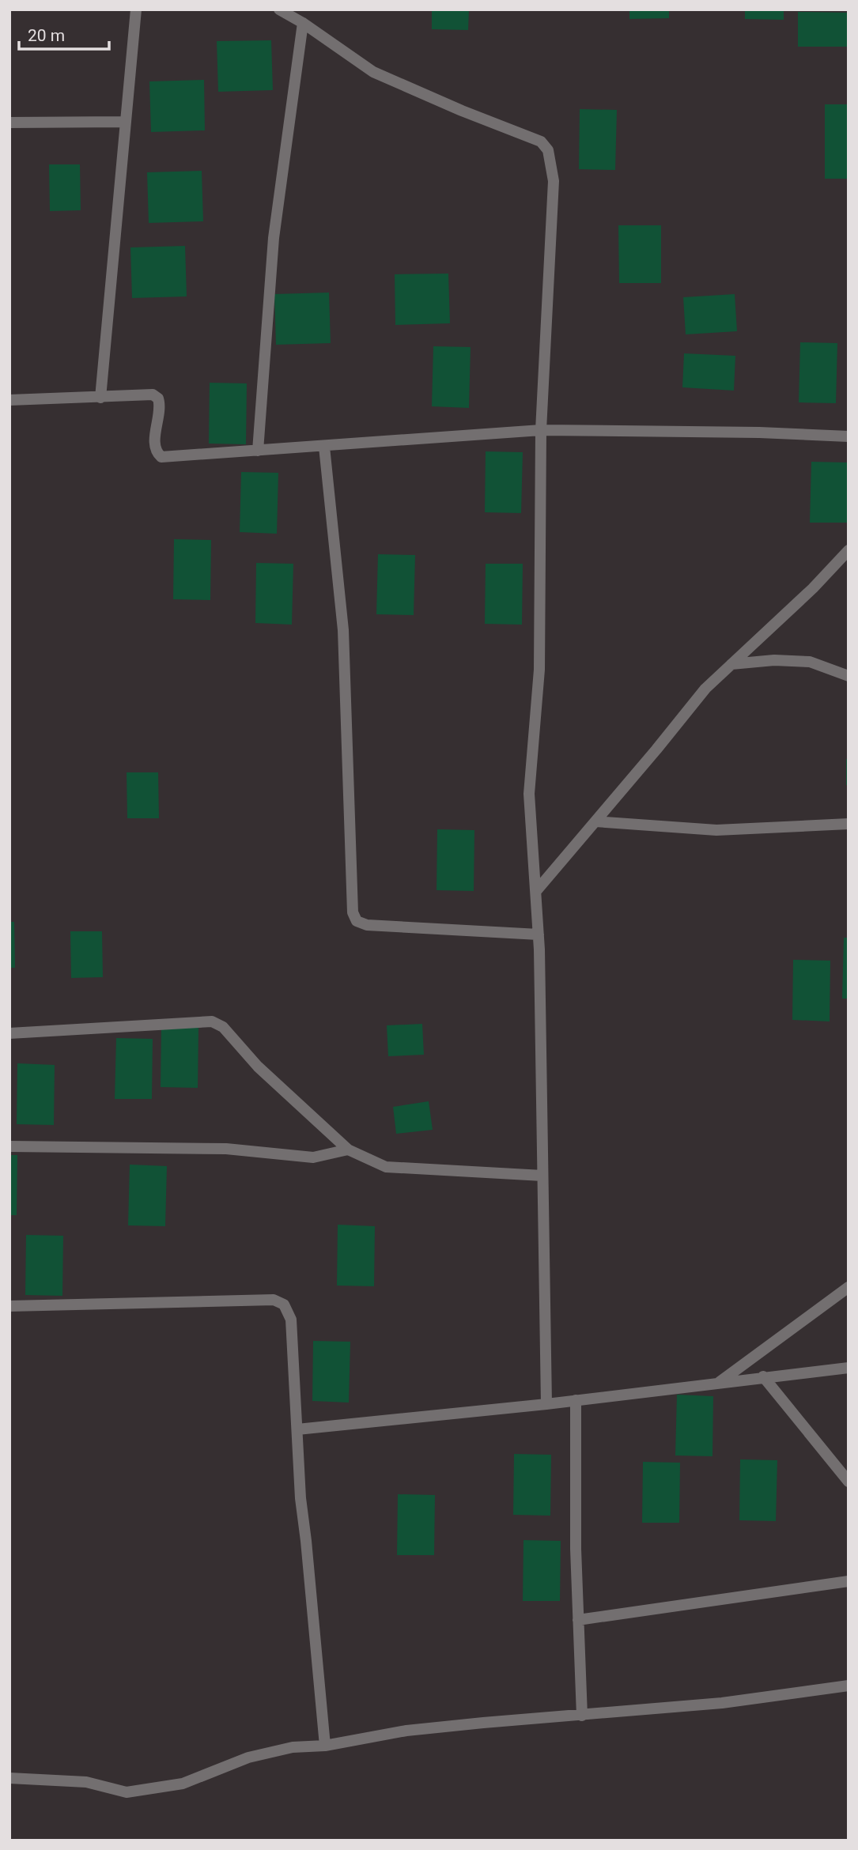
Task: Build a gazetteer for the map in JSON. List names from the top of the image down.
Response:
{
  "scale_bar": "20 m"
}
